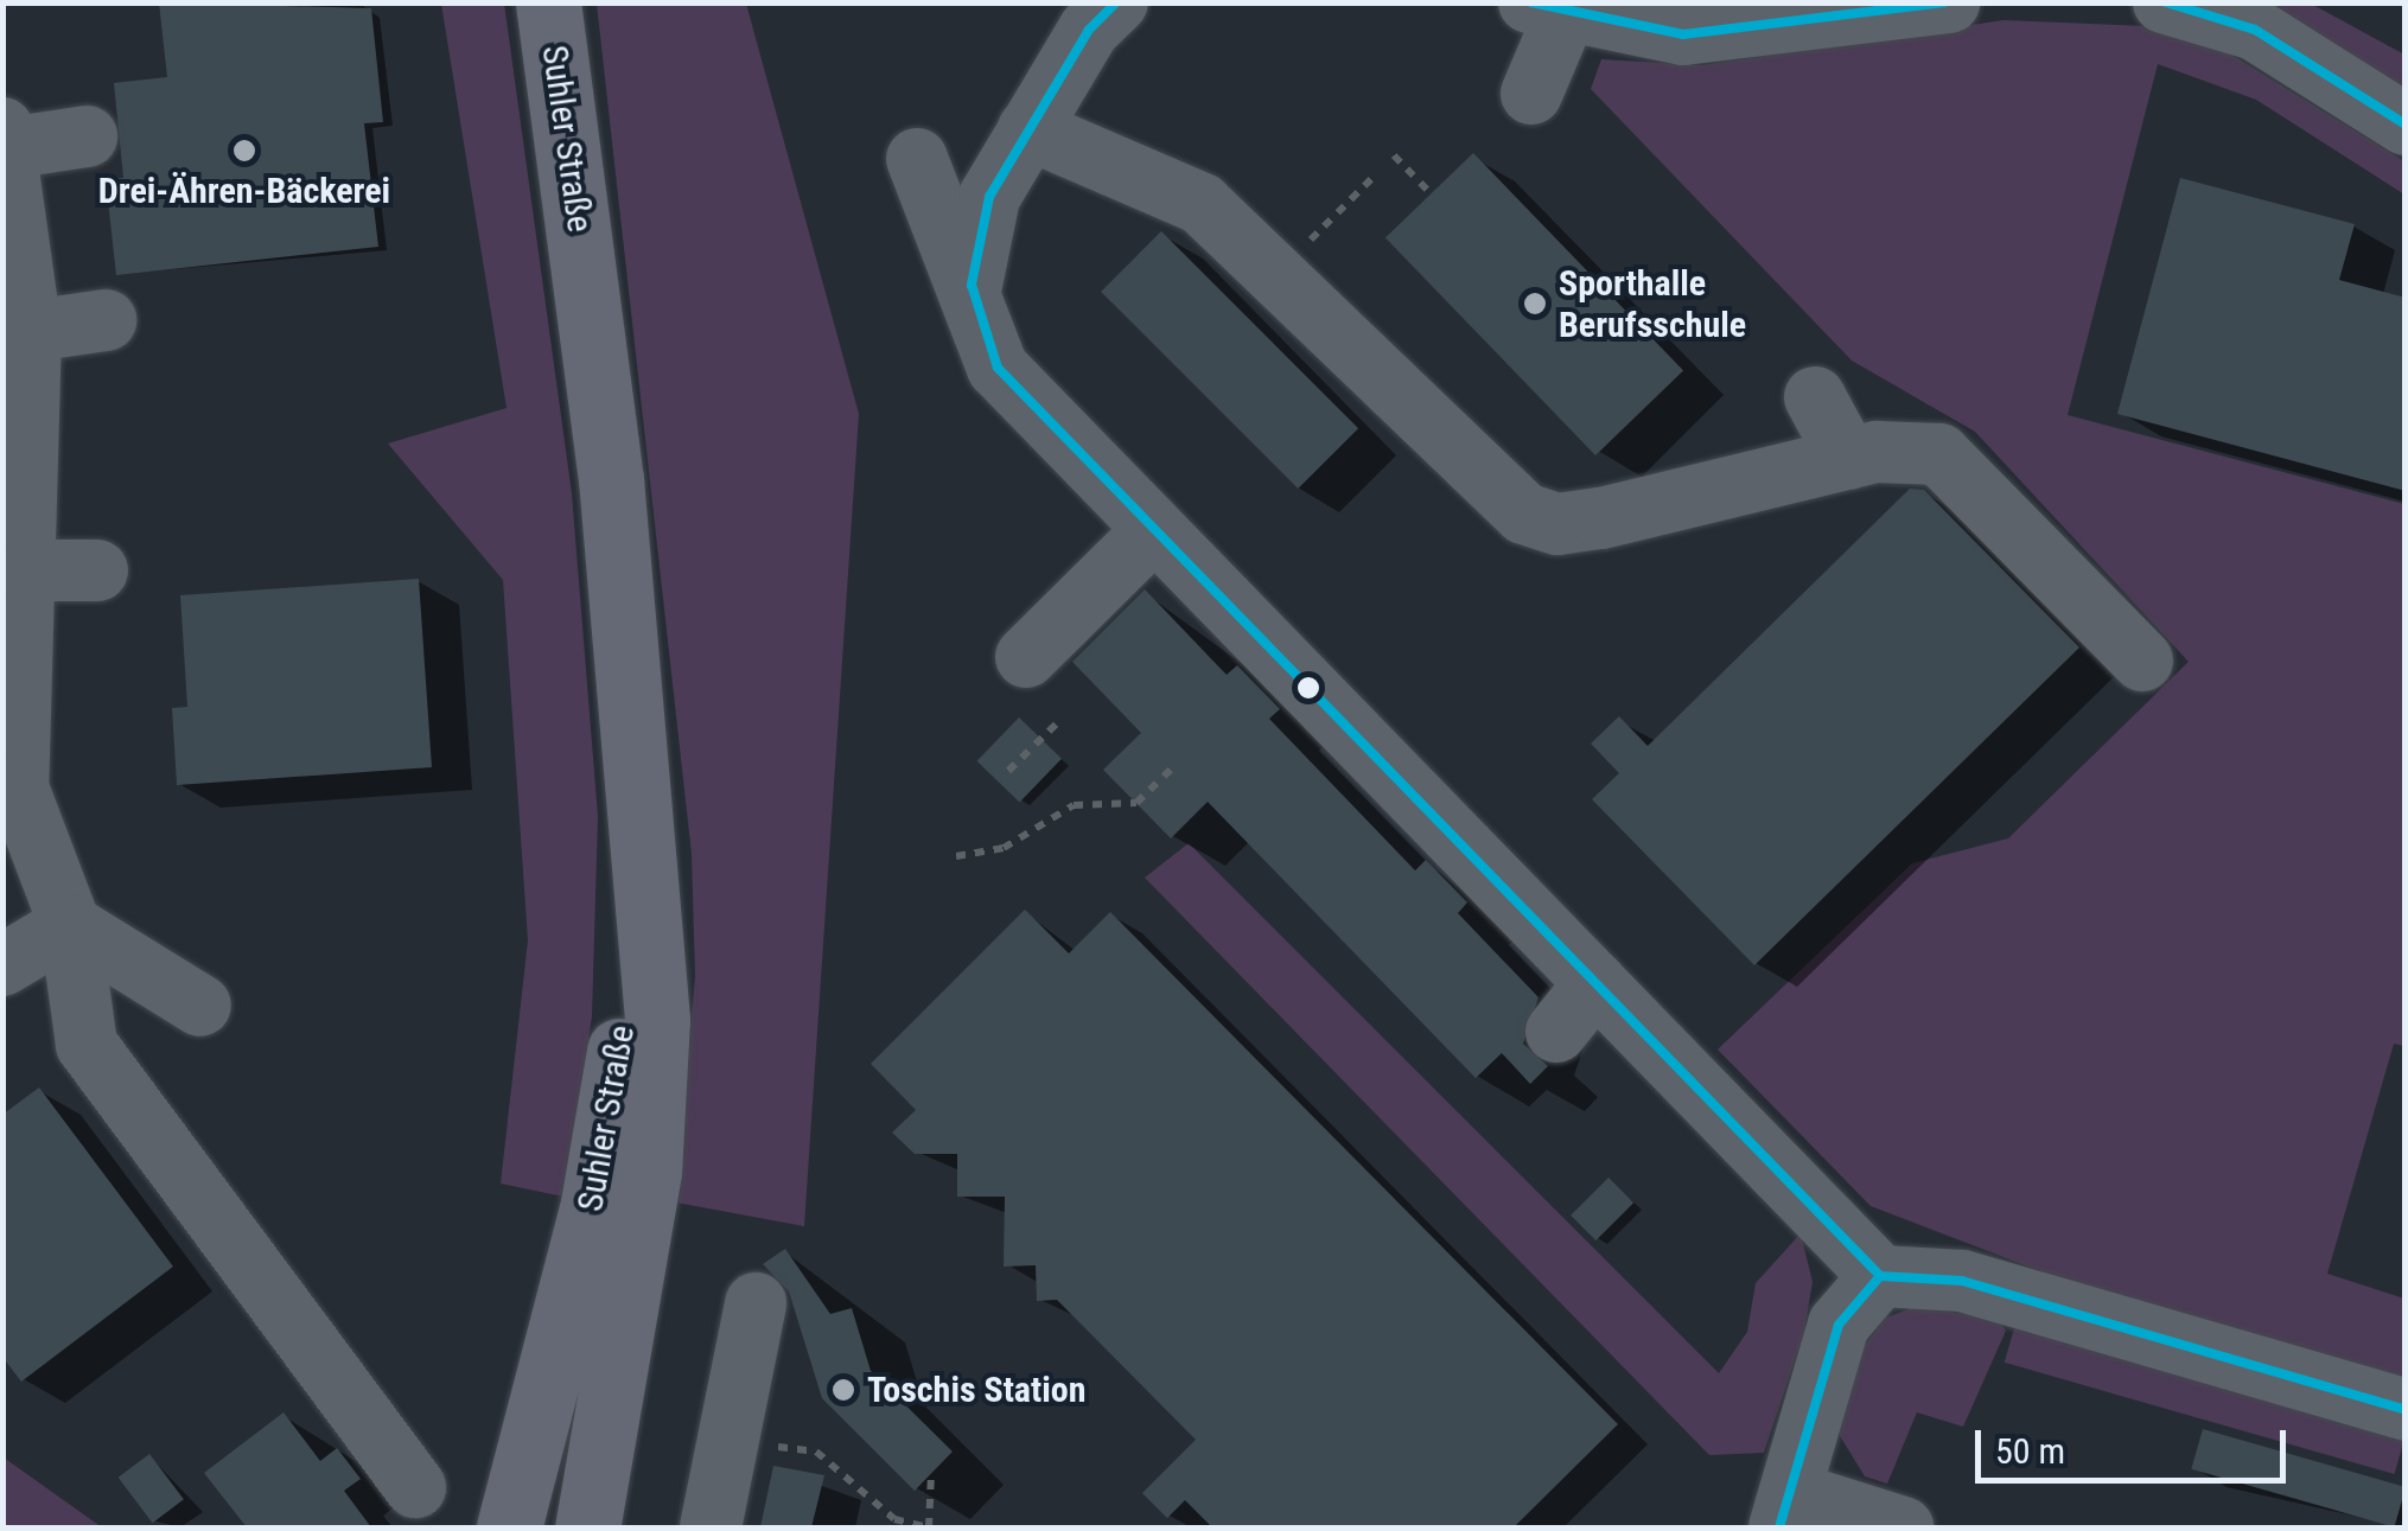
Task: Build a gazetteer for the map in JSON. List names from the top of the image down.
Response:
{
  "streets": {
    "main road": ["Suhler Straße"]
  },
  "places": ["Drei-Ähren-Bäckerei", "Sporthalle Berufsschule", "Toschis Station"],
  "scale_bar": "50 m"
}
